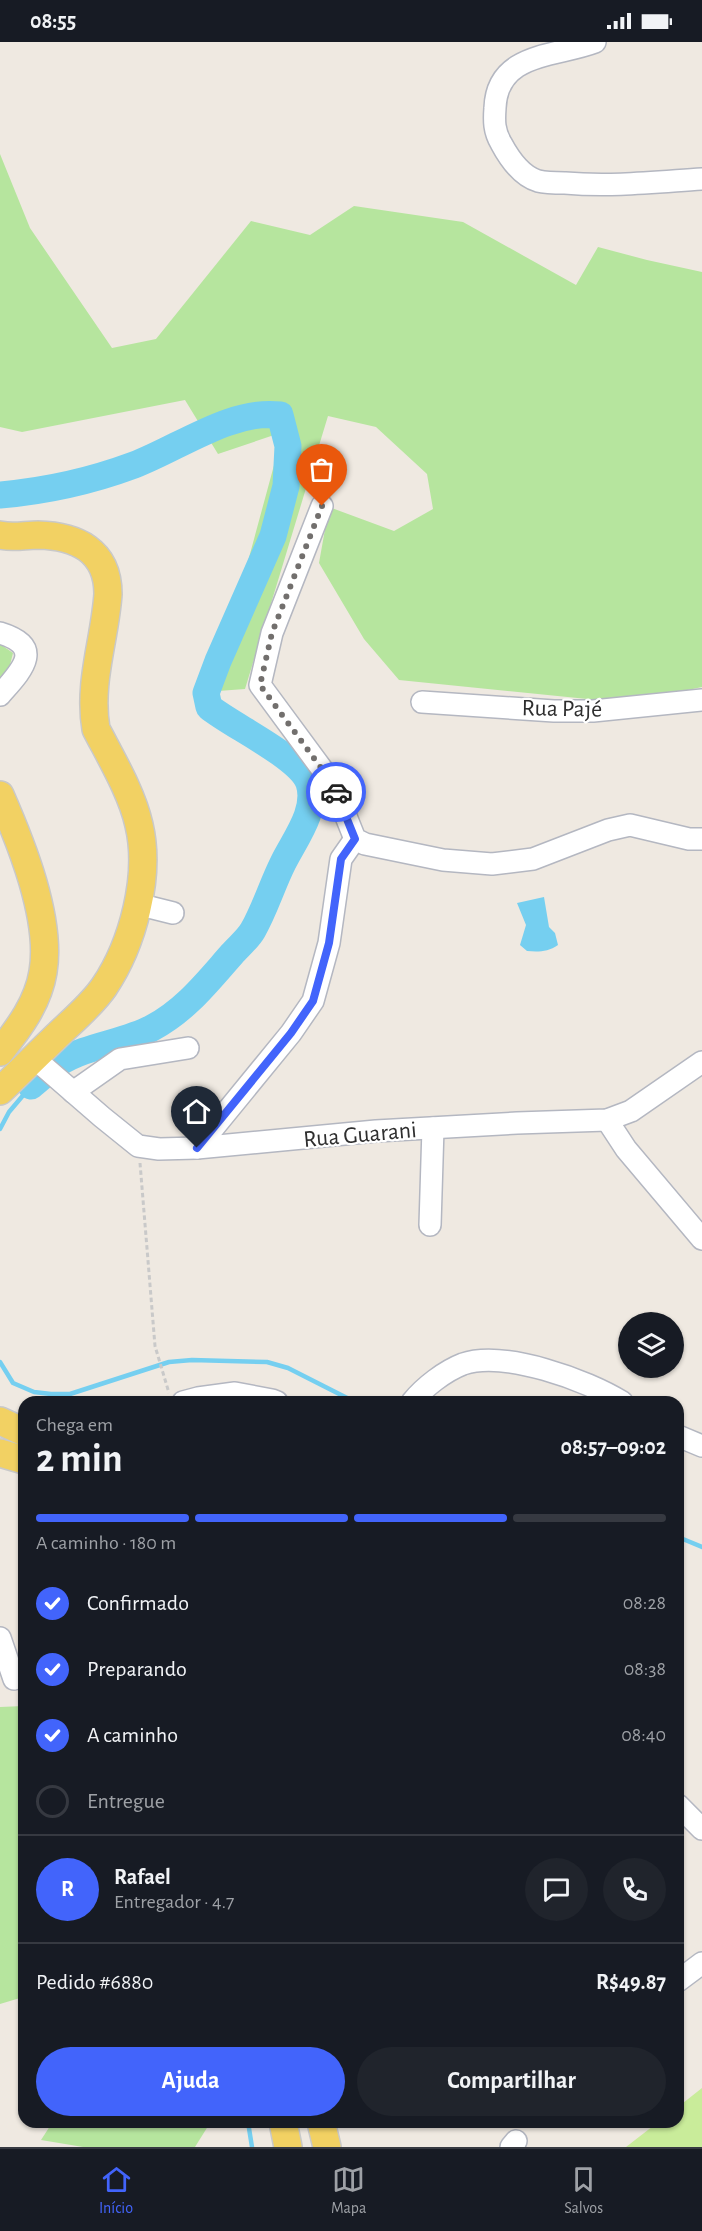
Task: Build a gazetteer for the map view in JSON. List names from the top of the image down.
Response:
{
  "streets": {
    "street": ["Rua Pajé", "Rua Guarani"]
  },
  "page": {
    "status": "08:55",
    "heading": ["2 min", "Chega em", "08:57–09:02"],
    "panel": [
      "Rafael",
      "Entregador · 4.7",
      "Pedido #6880",
      "R$49.87"
    ],
    "bar": "A caminho · 180 m",
    "list": [
      ["Confirmado", "08:28"],
      ["Preparando", "08:38"],
      ["A caminho", "08:40"],
      "Entregue"
    ],
    "round": "R",
    "buttons": ["Ajuda", "Compartilhar"],
    "tabs": ["Início", "Mapa", "Salvos"]
  }
}
